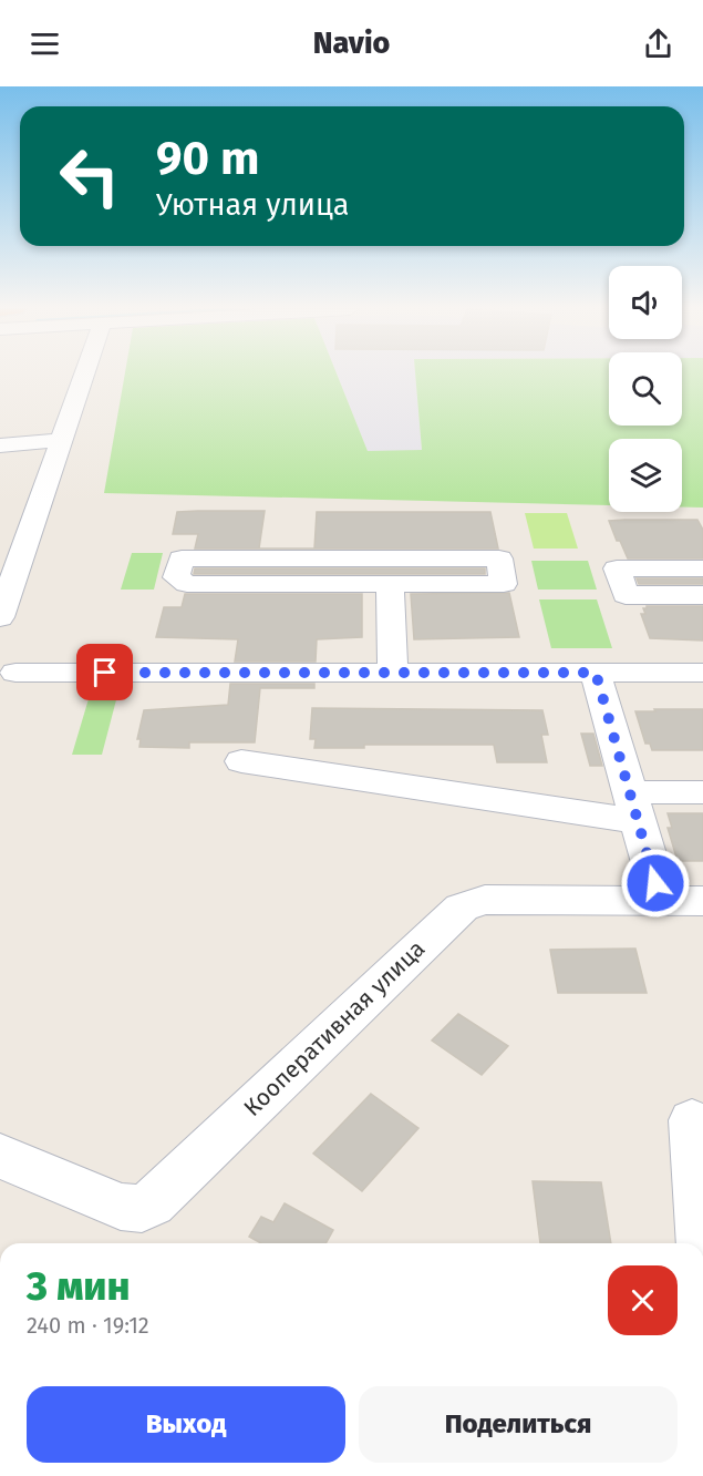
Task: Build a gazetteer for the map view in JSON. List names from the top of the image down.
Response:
{
  "streets": {
    "street": ["Кооперативная улица"]
  },
  "page": {
    "header": "Navio",
    "turn": ["90 m", "Уютная улица"],
    "heading": ["3 мин", "240 m · 19:12"],
    "buttons": ["Выход", "Поделиться"]
  }
}
